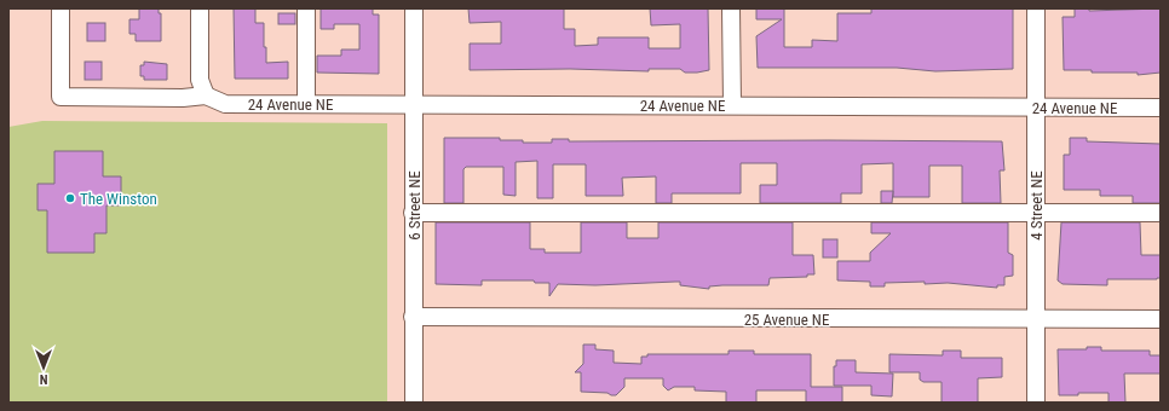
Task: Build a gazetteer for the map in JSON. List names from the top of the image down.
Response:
{
  "streets": {
    "street": [
      "24 Avenue NE",
      "6 Street NE",
      "4 Street NE",
      "25 Avenue NE"
    ]
  },
  "crossings": [
    ["24 Avenue NE", "6 Street NE"],
    ["24 Avenue NE", "4 Street NE"],
    ["6 Street NE", "25 Avenue NE"],
    ["4 Street NE", "25 Avenue NE"]
  ],
  "places": ["The Winston"],
  "north": "bottom"
}
